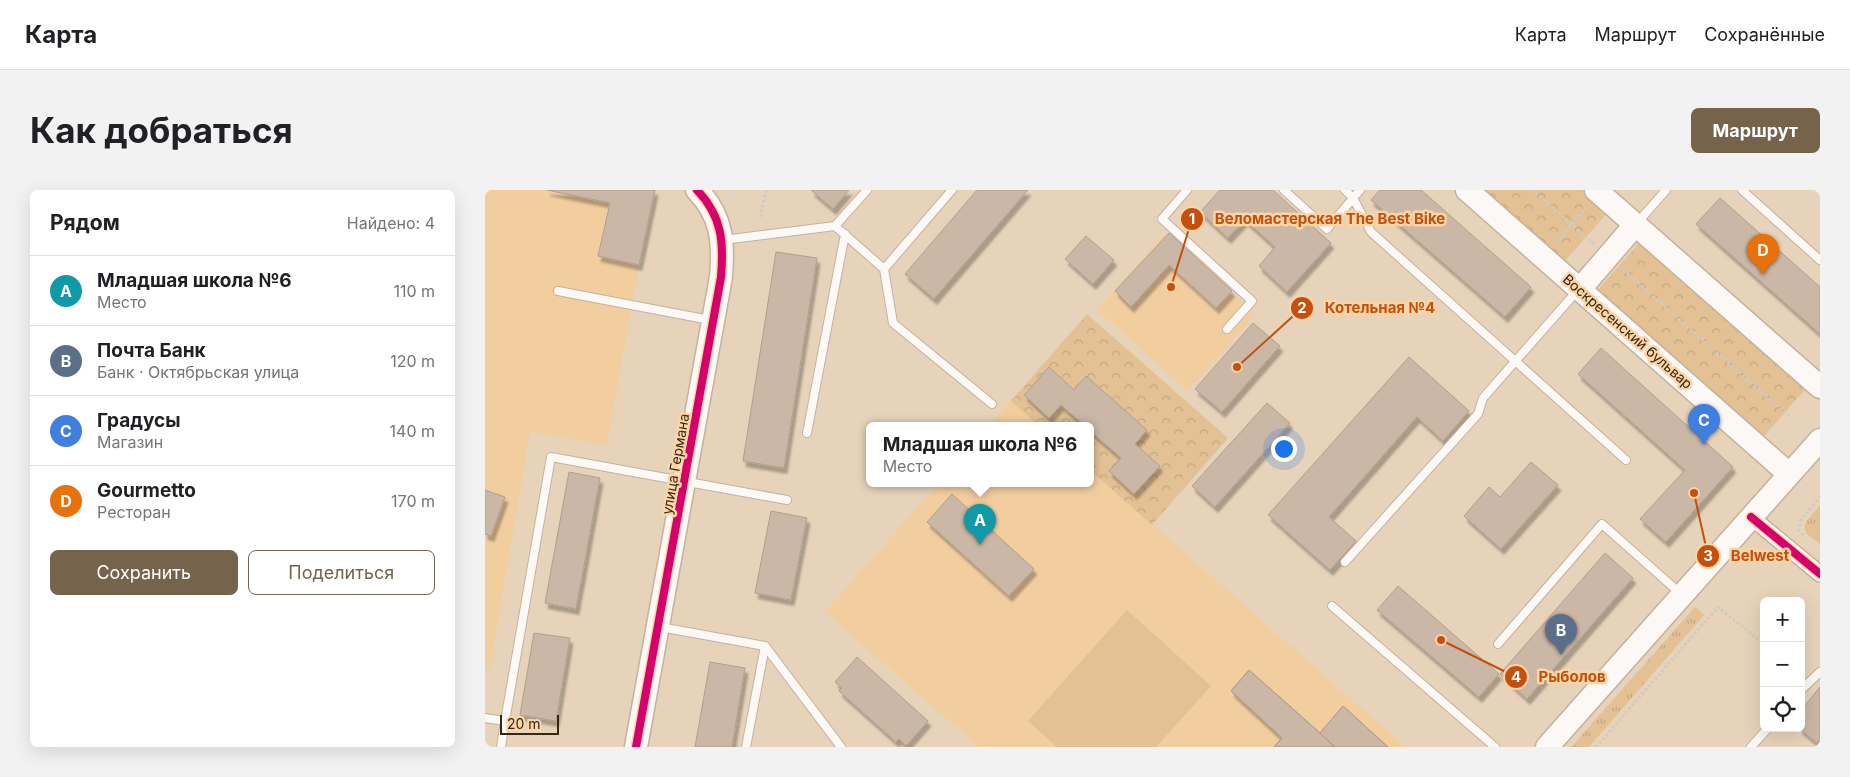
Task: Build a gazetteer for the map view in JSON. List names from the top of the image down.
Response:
{
  "streets": {
    "main road": ["Воскресенский бульвар", "улица Германа"]
  },
  "places": [
    "Веломастерская The Best Bike",
    "Котельная №4",
    "Belwest",
    "Рыболов"
  ],
  "scale_bar": "20 m",
  "page": {
    "header": "Карта",
    "nav": ["Карта", "Маршрут", "Сохранённые"],
    "buttons": [
      "Маршрут",
      ["Сохранить", "Поделиться"]
    ],
    "title": "Как добраться",
    "heading": ["Рядом", "Найдено: 4"],
    "pins": [
      "D",
      "C",
      "A",
      "B"
    ],
    "list": [
      {
        "mark": "A",
        "name": "Младшая школа №6",
        "note": "Место",
        "value": "110 m"
      },
      {
        "mark": "B",
        "name": "Почта Банк",
        "note": "Банк · Октябрьская улица",
        "value": "120 m"
      },
      {
        "mark": "C",
        "name": "Градусы",
        "note": "Магазин",
        "value": "140 m"
      },
      {
        "mark": "D",
        "name": "Gourmetto",
        "note": "Ресторан",
        "value": "170 m"
      }
    ],
    "popup": ["Младшая школа №6", "Место"],
    "map_buttons": ["+", "−"],
    "scale": "20 m"
  }
}
